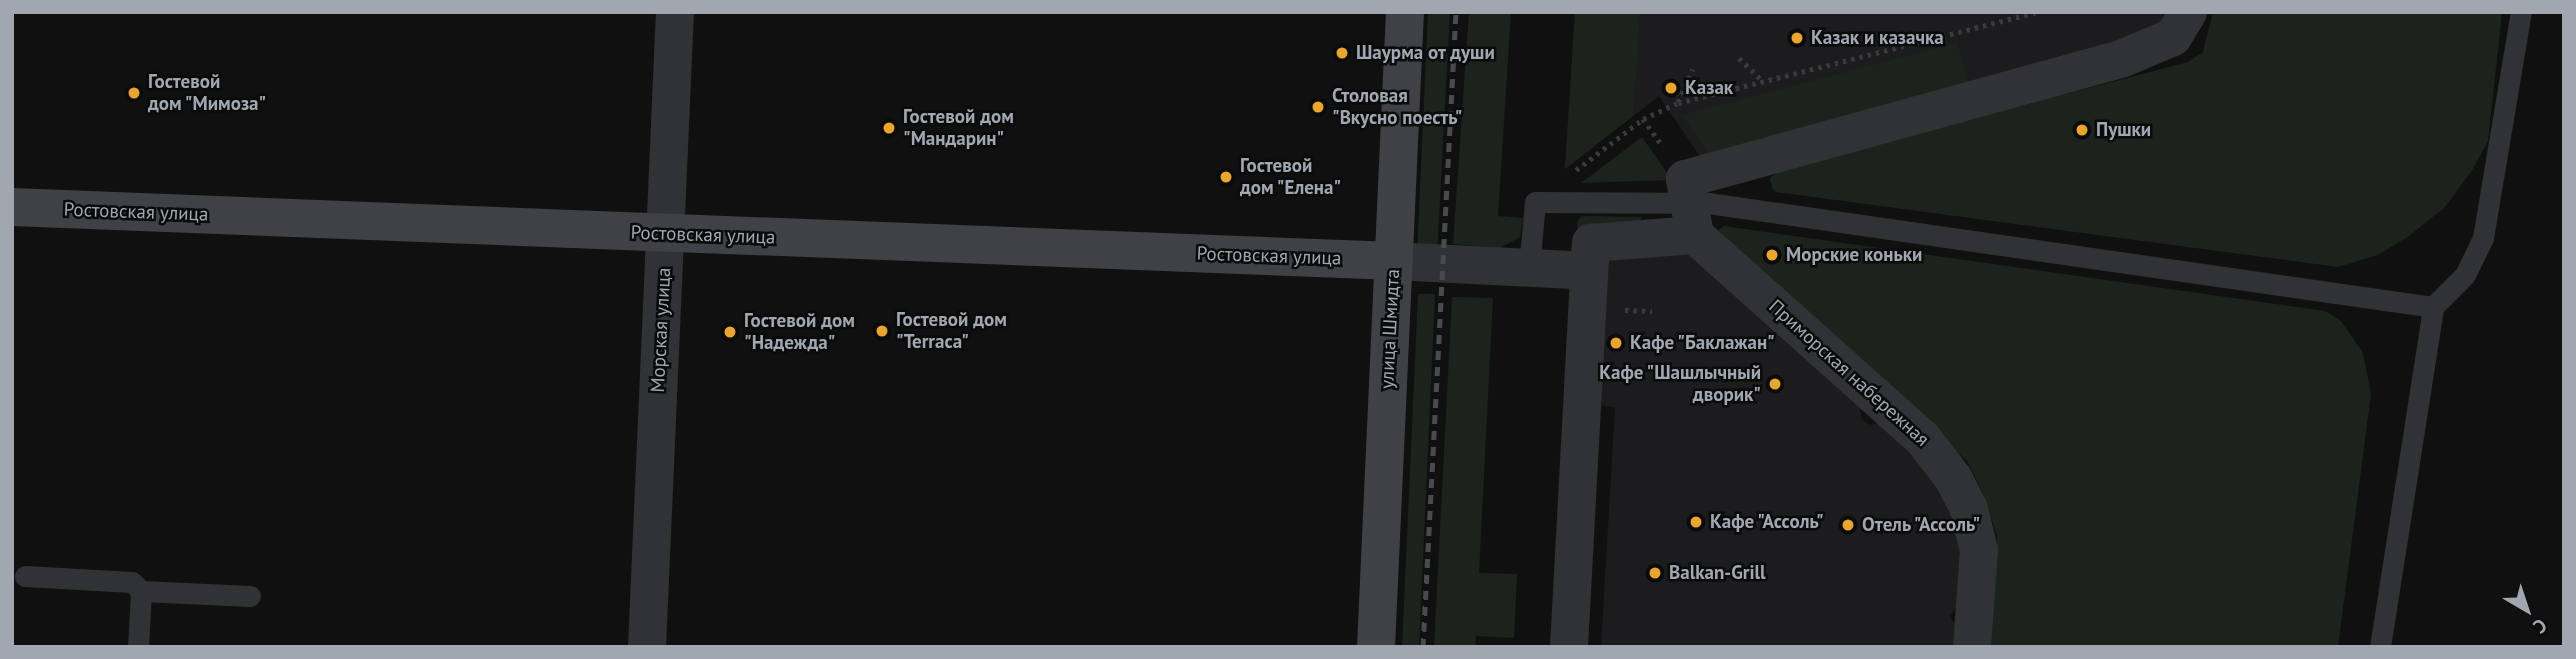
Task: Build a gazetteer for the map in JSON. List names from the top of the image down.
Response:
{
  "streets": {
    "street": [
      "Ростовская улица",
      "улица Шмидта",
      "Морская улица",
      "Приморская набережная"
    ]
  },
  "crossings": [
    ["Ростовская улица", "улица Шмидта"],
    ["Ростовская улица", "Морская улица"]
  ],
  "places": [
    "Казак и казачка",
    "Шаурма от души",
    "Казак",
    "Гостевой дом \"Мимоза\"",
    "Столовая \"Вкусно поесть\"",
    "Гостевой дом \"Мандарин\"",
    "Пушки",
    "Гостевой дом \"Елена\"",
    "Морские коньки",
    "Гостевой дом \"Terraca\"",
    "Гостевой дом \"Надежда\"",
    "Кафе \"Баклажан\"",
    "Кафе \"Шашлычный дворик\"",
    "Кафе \"Ассоль\"",
    "Отель \"Ассоль\"",
    "Balkan-Grill"
  ],
  "north": "bottom right"
}
